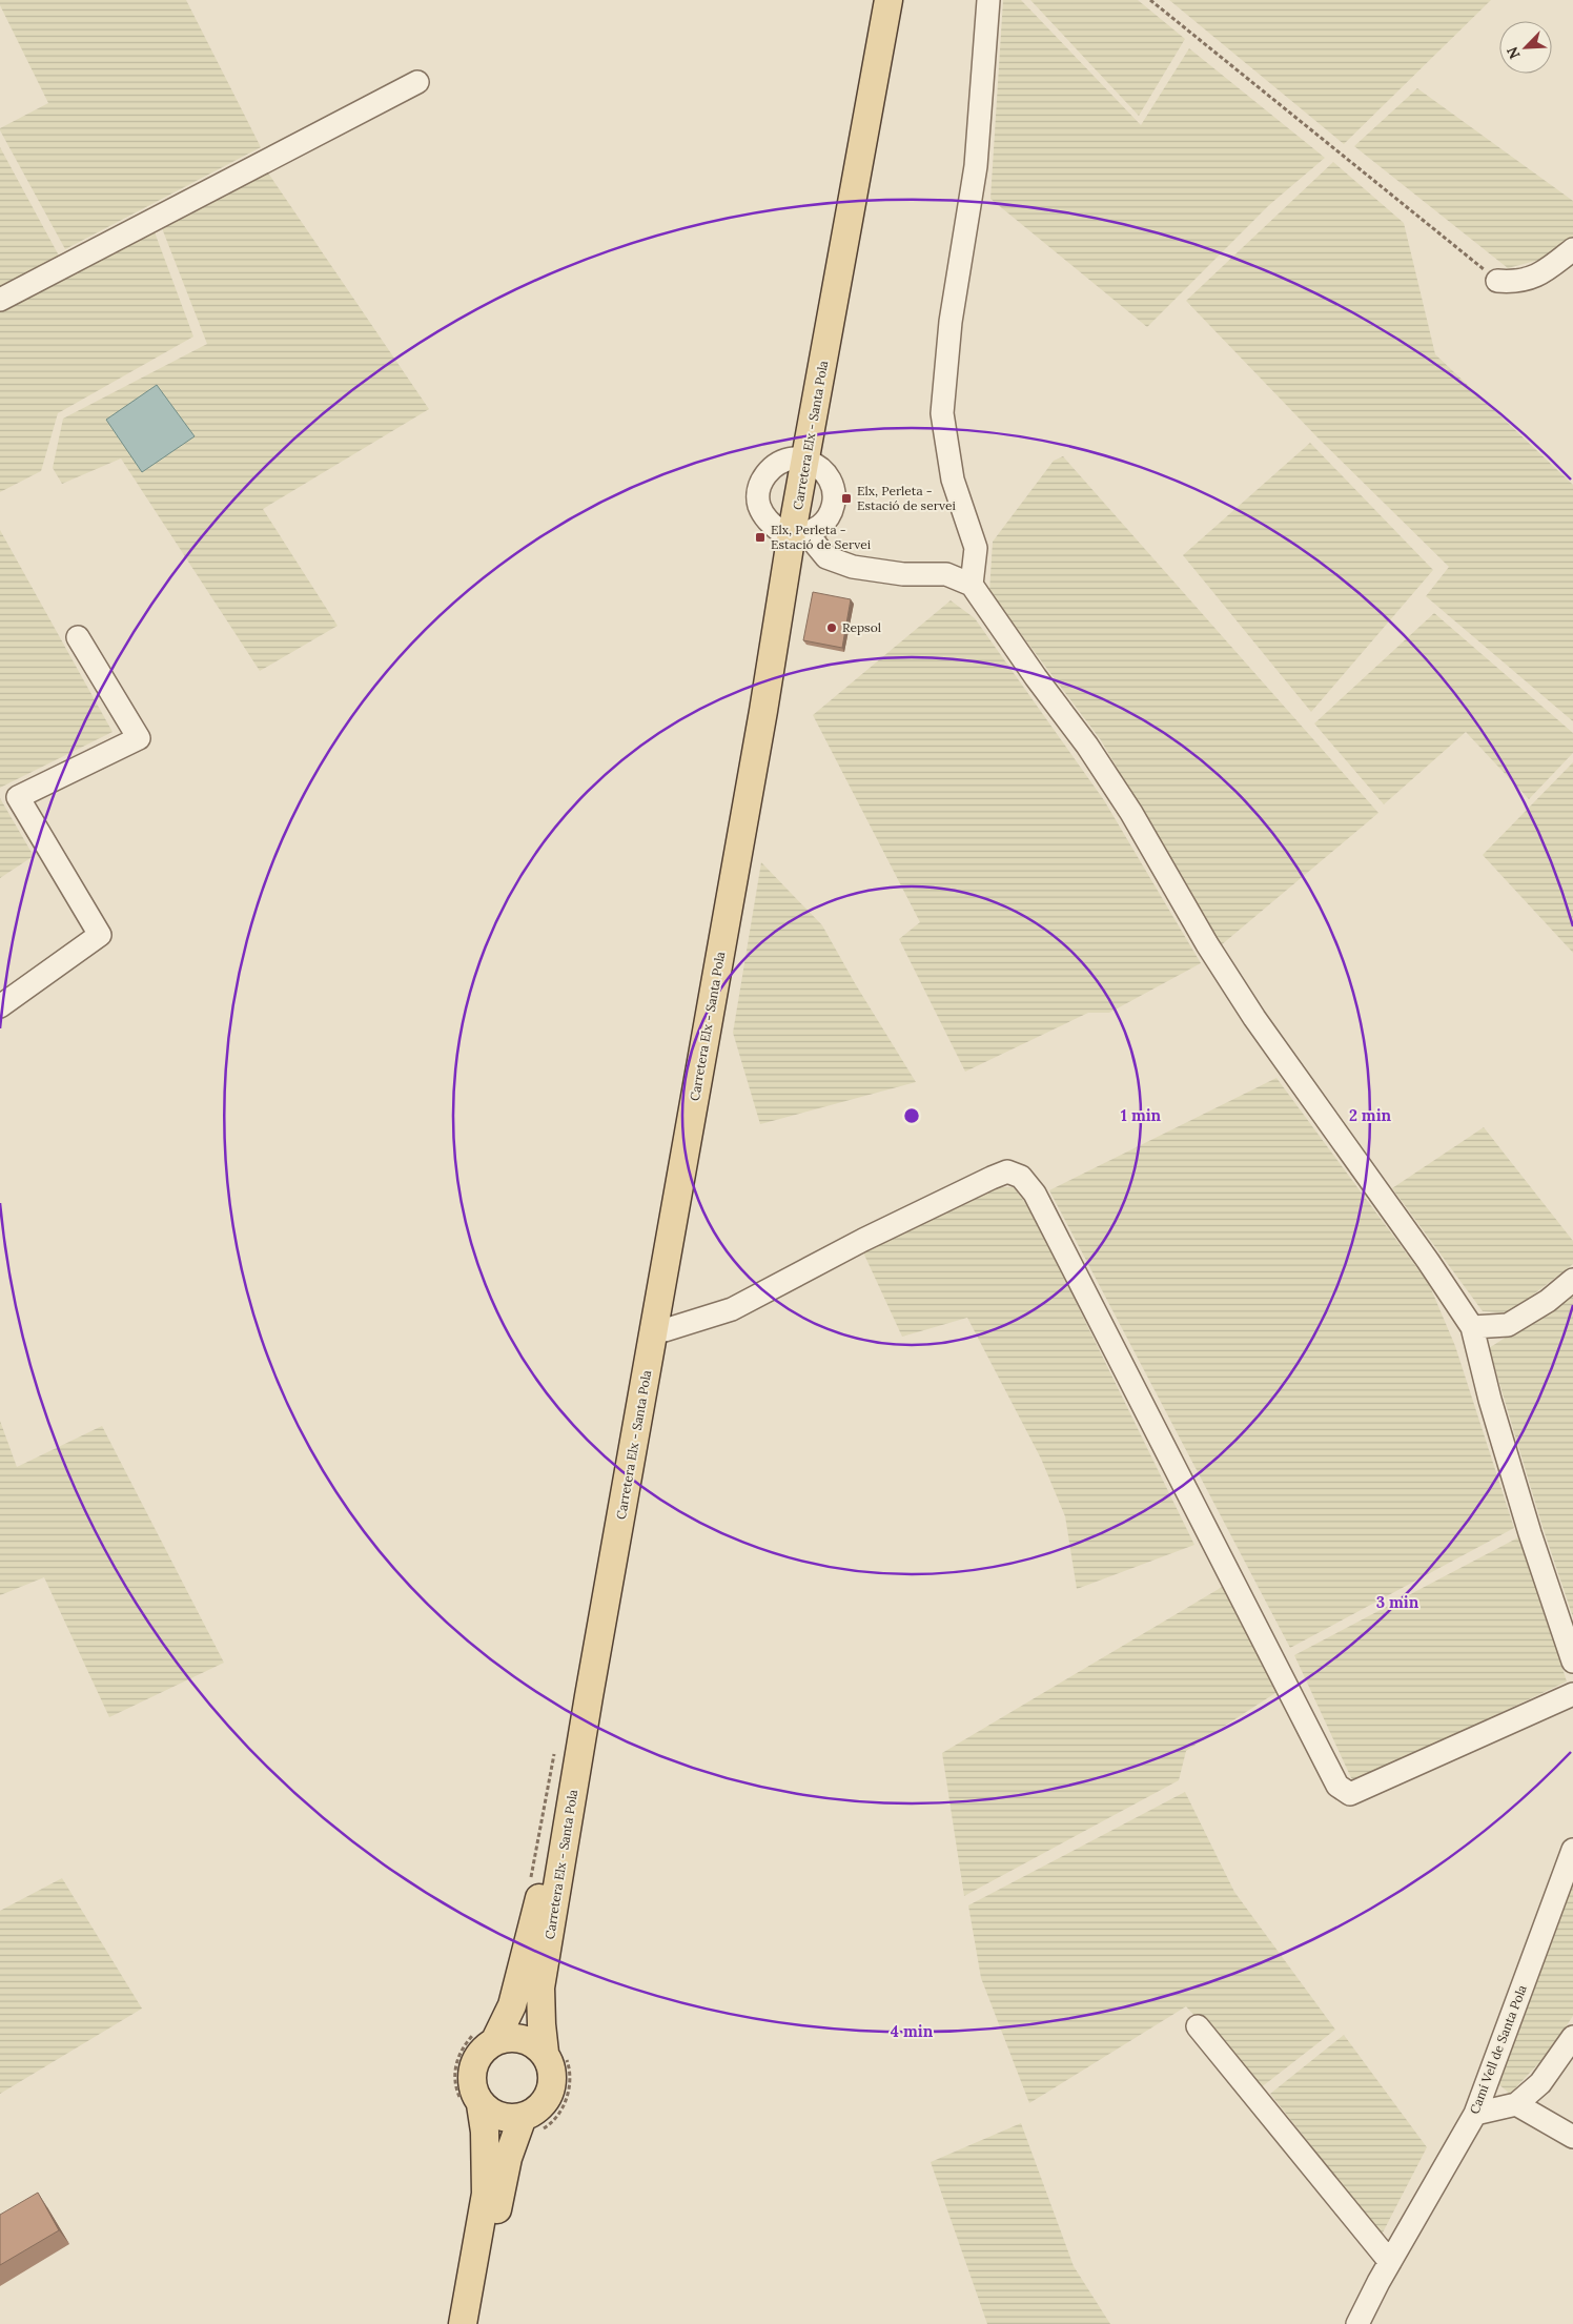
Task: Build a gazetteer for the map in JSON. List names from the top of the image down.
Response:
{
  "streets": {
    "main road": ["Carretera Elx - Santa Pola"],
    "street": ["Camí Vell de Santa Pola"]
  },
  "places": {
    "transit": ["Elx, Perleta - Estació de servei", "Elx, Perleta - Estació de Servei"],
    "other": ["Repsol"]
  },
  "north": "bottom left",
  "rings": [
    "1 min",
    "2 min",
    "3 min",
    "4 min"
  ]
}
